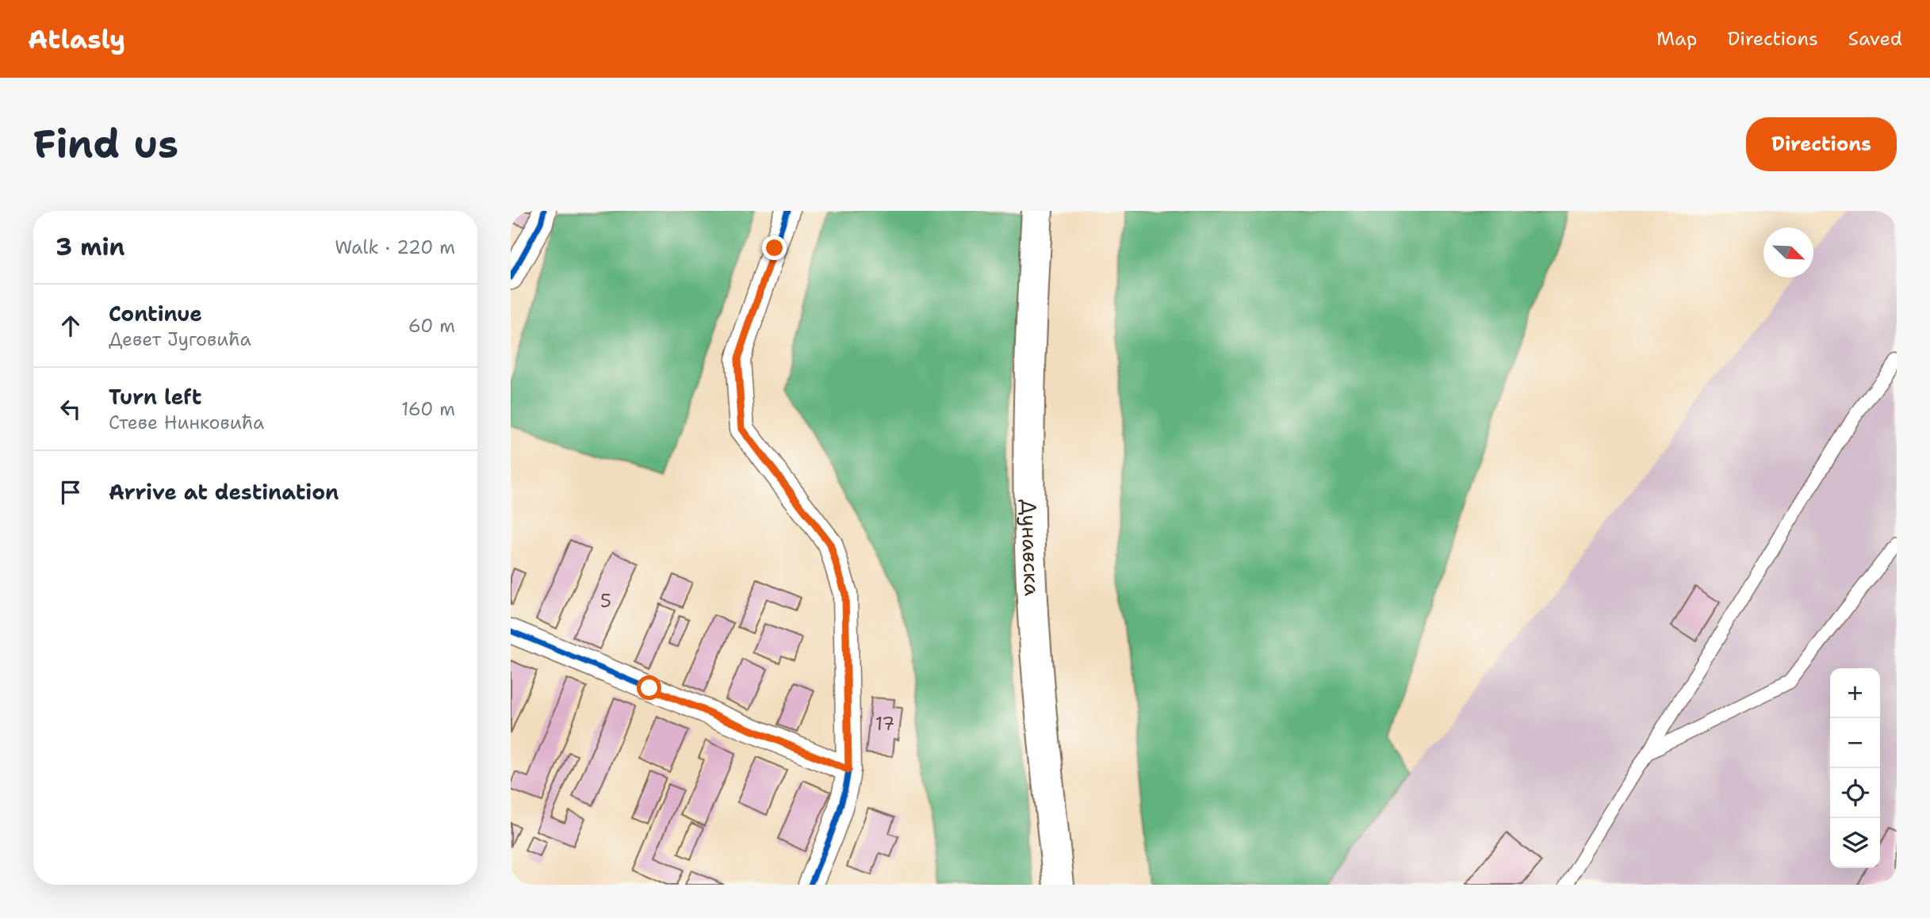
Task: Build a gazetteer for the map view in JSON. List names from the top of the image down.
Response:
{
  "streets": {
    "main road": ["Дунавска"]
  },
  "house_numbers": ["5", "17"],
  "north": "bottom right",
  "page": {
    "header": "Atlasly",
    "nav": ["Map", "Directions", "Saved"],
    "buttons": "Directions",
    "title": "Find us",
    "heading": ["3 min", "Walk · 220 m"],
    "list": [
      ["Continue", "Девет Југовића", "60 m"],
      ["Turn left", "Стеве Нинковића", "160 m"],
      "Arrive at destination"
    ],
    "map_buttons": ["+", "−"]
  }
}
